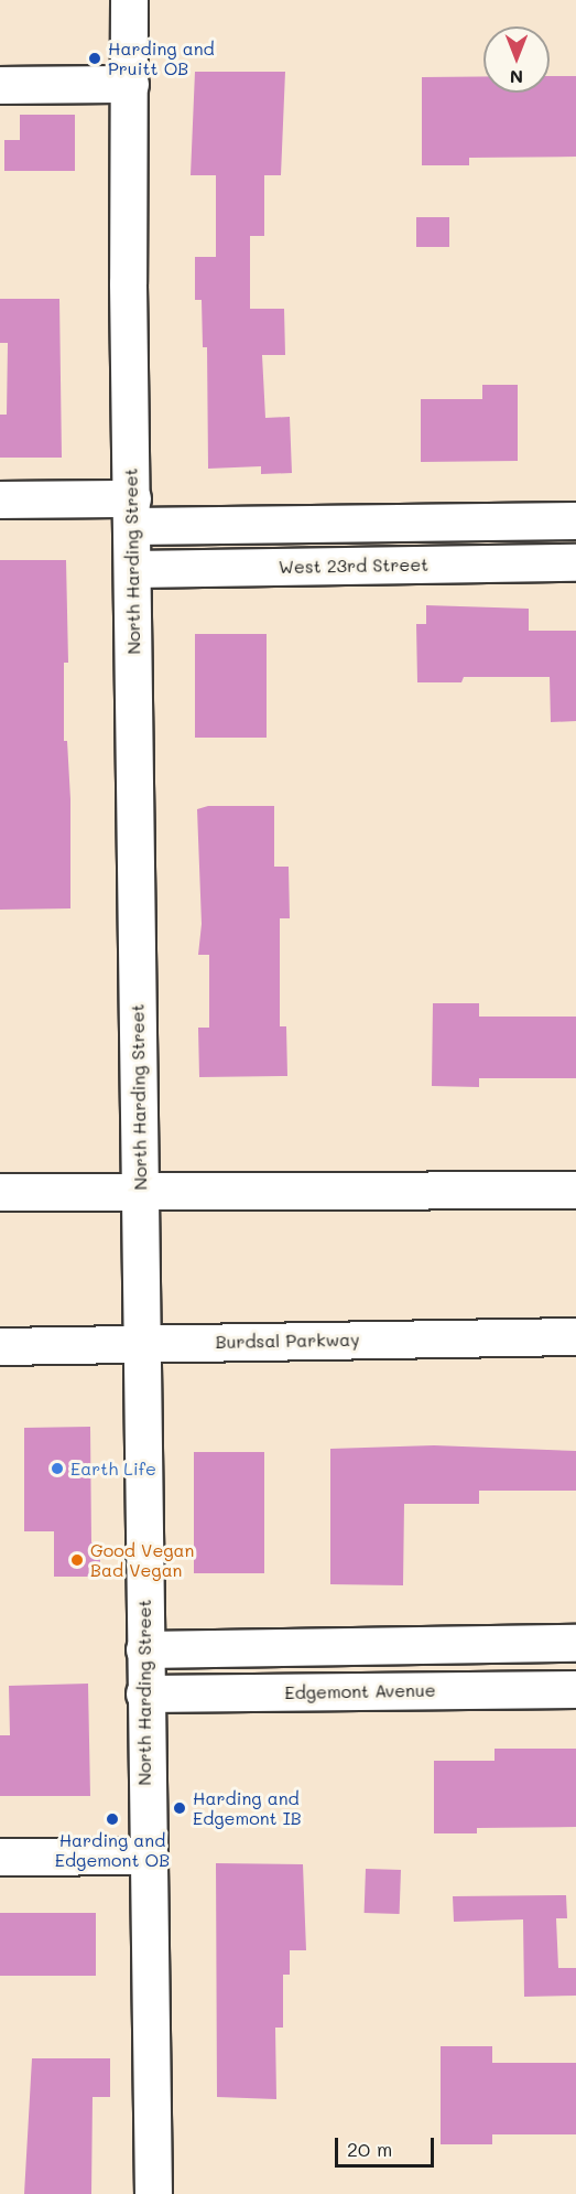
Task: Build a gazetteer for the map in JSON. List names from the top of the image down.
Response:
{
  "streets": {
    "street": [
      "North Harding Street",
      "West 23rd Street",
      "Burdsal Parkway",
      "Edgemont Avenue"
    ]
  },
  "crossings": [
    ["North Harding Street", "West 23rd Street"],
    ["North Harding Street", "Burdsal Parkway"],
    ["North Harding Street", "Edgemont Avenue"]
  ],
  "places": [
    "Harding and Pruitt OB",
    "Earth Life",
    "Good Vegan Bad Vegan",
    "Harding and Edgemont IB",
    "Harding and Edgemont OB"
  ],
  "scale_bar": "20 m",
  "north": "bottom"
}
